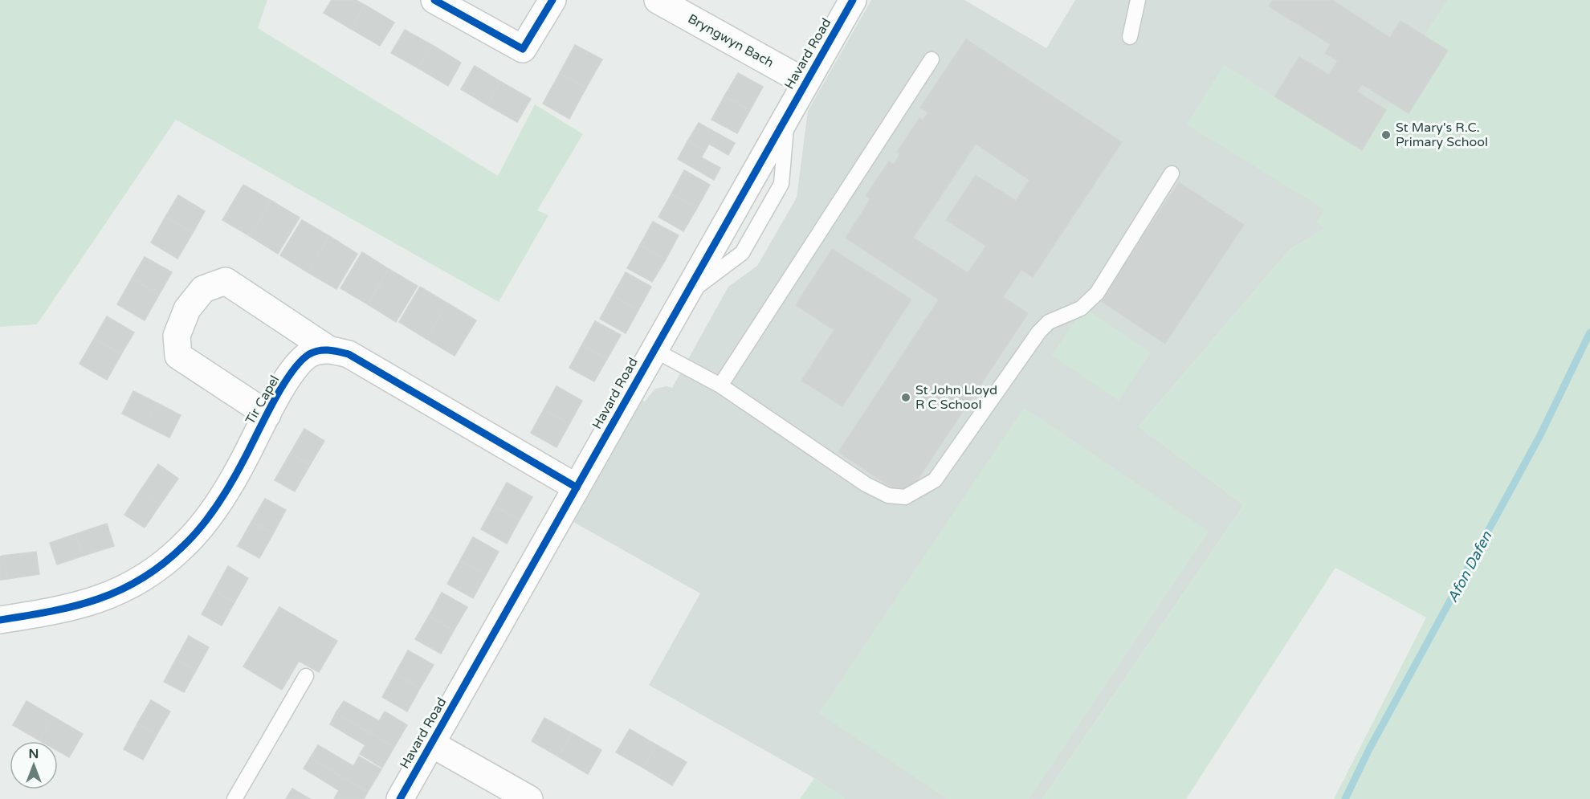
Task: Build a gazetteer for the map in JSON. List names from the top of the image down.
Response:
{
  "streets": {
    "street": ["Bryngwyn Bach", "Havard Road", "Tir Capel"]
  },
  "crossings": [
    ["Bryngwyn Bach", "Havard Road"]
  ],
  "water": ["Afon Dafen"],
  "places": ["St Mary's R.C. Primary School", "St John Lloyd R C School"],
  "north": "top"
}
